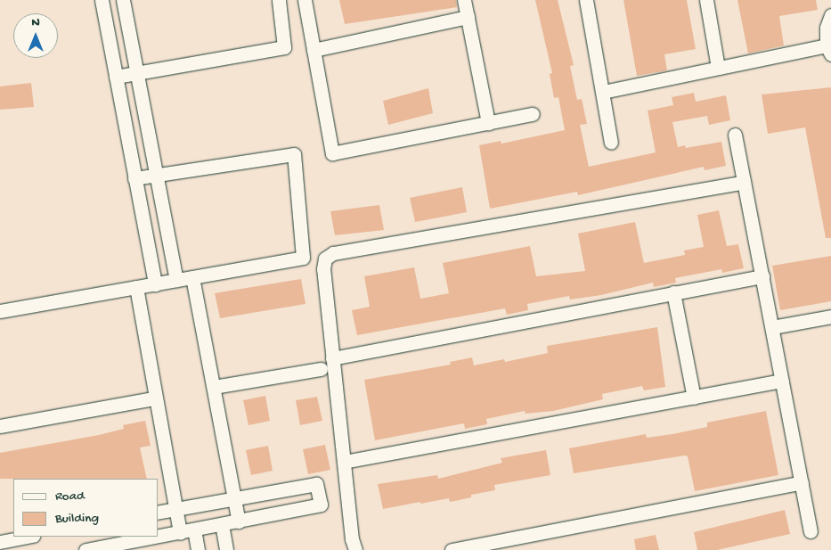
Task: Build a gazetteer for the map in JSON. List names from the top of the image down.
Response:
{
  "legend": ["Road", "Building"],
  "north": "top"
}
